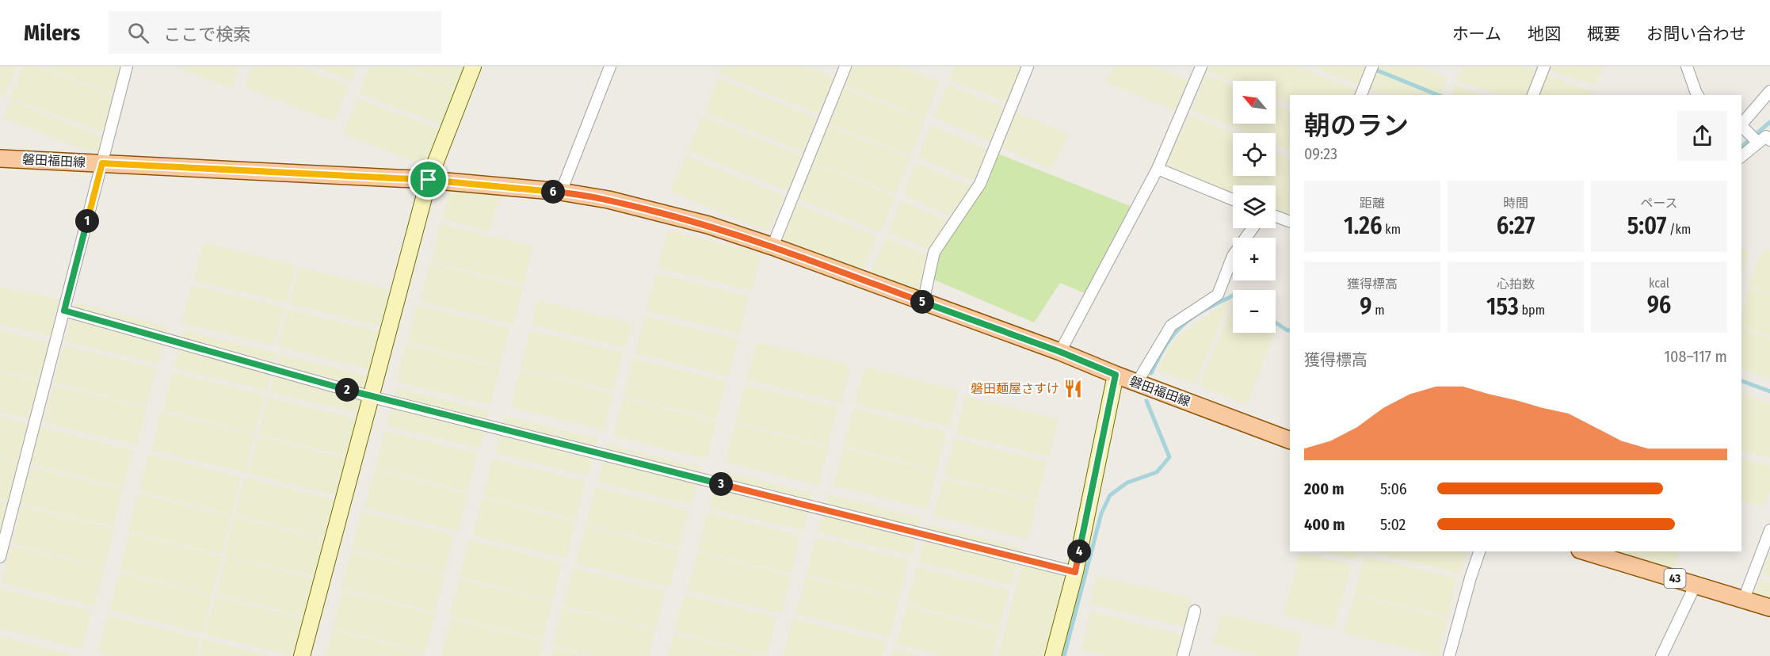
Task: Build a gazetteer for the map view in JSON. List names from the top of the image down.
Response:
{
  "streets": {
    "main road": ["磐田福田線", "43"]
  },
  "places": {
    "restaurant": ["磐田麺屋さすけ"]
  },
  "north": "top left",
  "page": {
    "header": "Milers",
    "search": "ここで検索",
    "nav": [
      "ホーム",
      "地図",
      "概要",
      "お問い合わせ"
    ],
    "map_buttons": ["+", "−"],
    "heading": ["朝のラン", "09:23"],
    "stats": [
      ["距離", "1.26 km"],
      ["時間", "6:27"],
      ["ペース", "5:07 /km"],
      ["獲得標高", "9 m"],
      ["心拍数", "153 bpm"],
      ["kcal", "96"]
    ],
    "pins": [
      "6",
      "1",
      "5",
      "2",
      "3",
      "4"
    ],
    "chart": ["獲得標高", "108–117 m"],
    "list": [
      {
        "name": "200 m",
        "note": "5:06"
      },
      {
        "name": "400 m",
        "note": "5:02"
      }
    ]
  }
}
